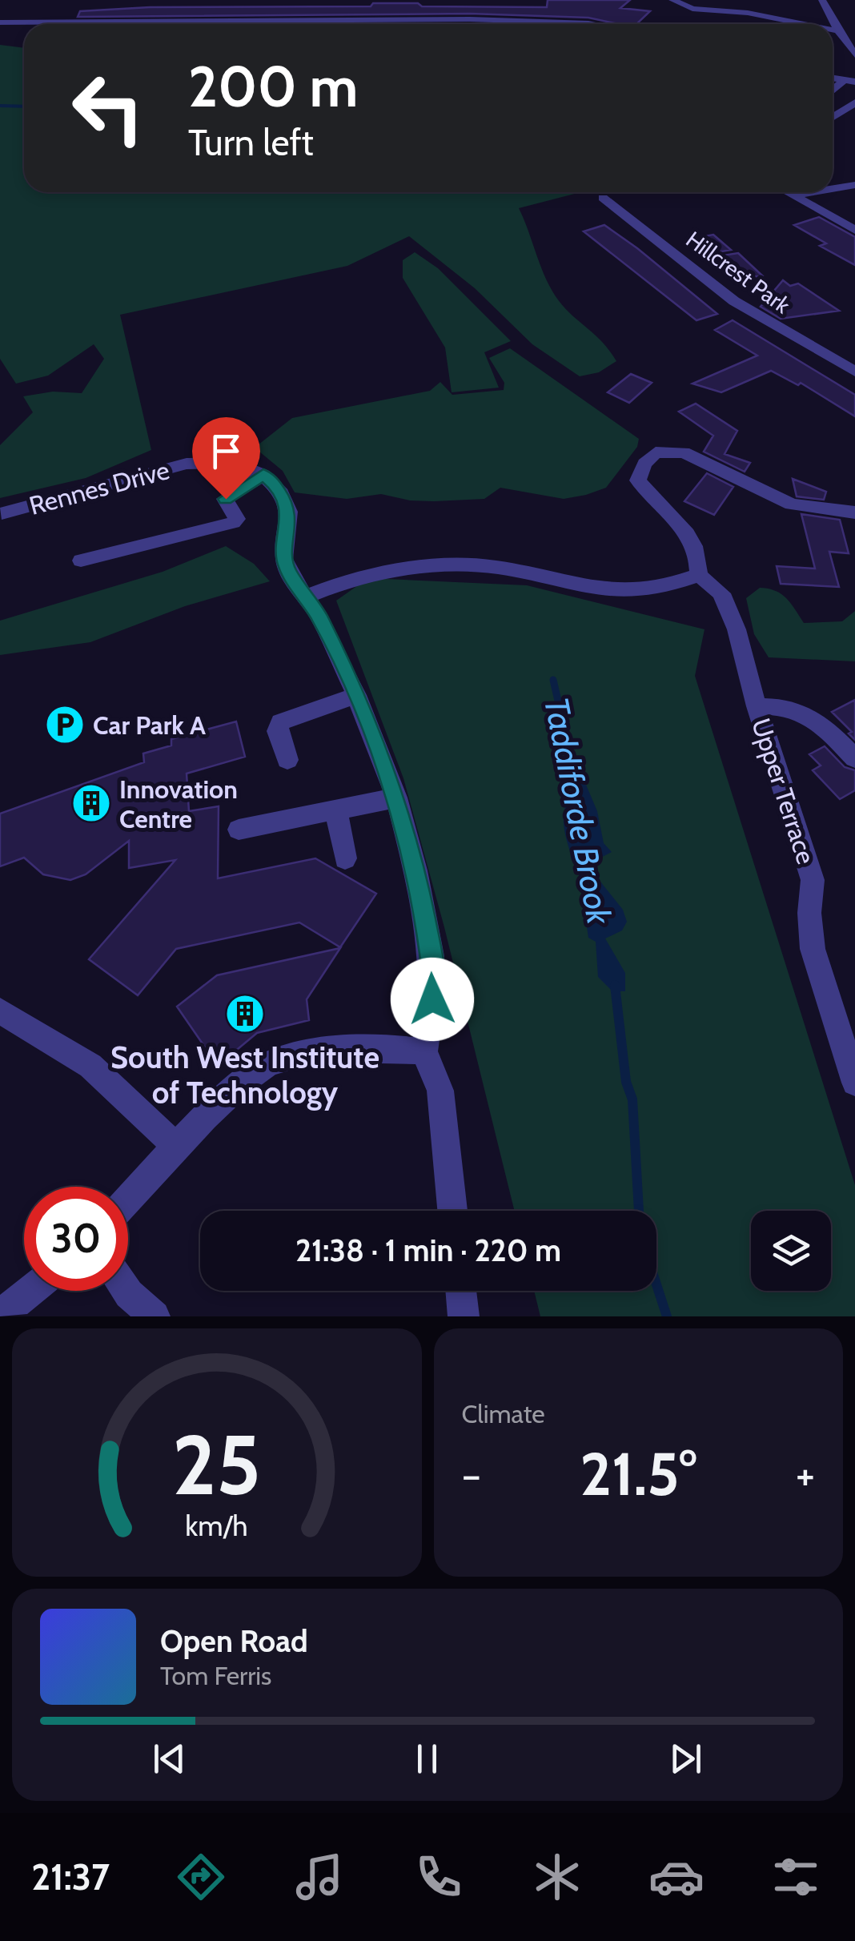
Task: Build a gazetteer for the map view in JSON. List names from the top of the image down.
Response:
{
  "streets": {
    "street": ["Hillcrest Park", "Rennes Drive", "Upper Terrace"]
  },
  "water": ["Taddiforde Brook"],
  "places": {
    "parking": ["Car Park A"],
    "building": ["Innovation Centre", "South West Institute of Technology"]
  },
  "page": {
    "turn": ["200 m", "Turn left"],
    "limit": "30",
    "trip": "21:38 · 1 min · 220 m",
    "tile": "Climate",
    "heat": ["−", "21.5°", "+"],
    "song": ["Open Road", "Tom Ferris"],
    "tabs": "21:37",
    "gauge": ["25", "km/h"]
  }
}
